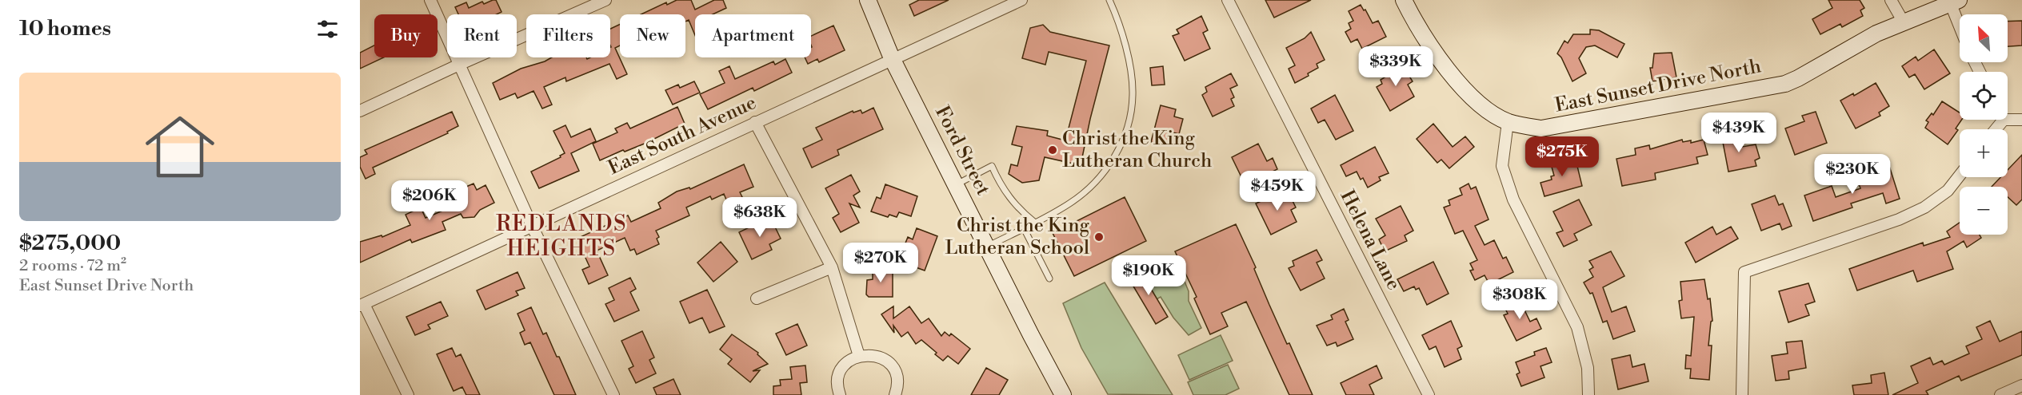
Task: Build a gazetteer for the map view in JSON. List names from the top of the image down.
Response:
{
  "streets": {
    "street": [
      "East Sunset Drive North",
      "East South Avenue",
      "Ford Street",
      "Helena Lane"
    ]
  },
  "crossings": [
    ["East South Avenue", "Ford Street"]
  ],
  "districts": ["REDLANDS HEIGHTS"],
  "places": ["Christ the King Lutheran Church", "Christ the King Lutheran School"],
  "north": "top left",
  "page": {
    "heading": "10 homes",
    "map_buttons": ["+", "−"],
    "chip": [
      "Buy",
      "Rent",
      "Filters",
      "New",
      "Apartment"
    ],
    "price": [
      "$339K",
      "$439K",
      "$275K",
      "$230K",
      "$459K",
      "$206K",
      "$638K",
      "$270K",
      "$190K",
      "$308K"
    ],
    "list": [
      {
        "name": "$275,000",
        "note": "2 rooms · 72 m² · East Sunset Drive North"
      }
    ]
  }
}
